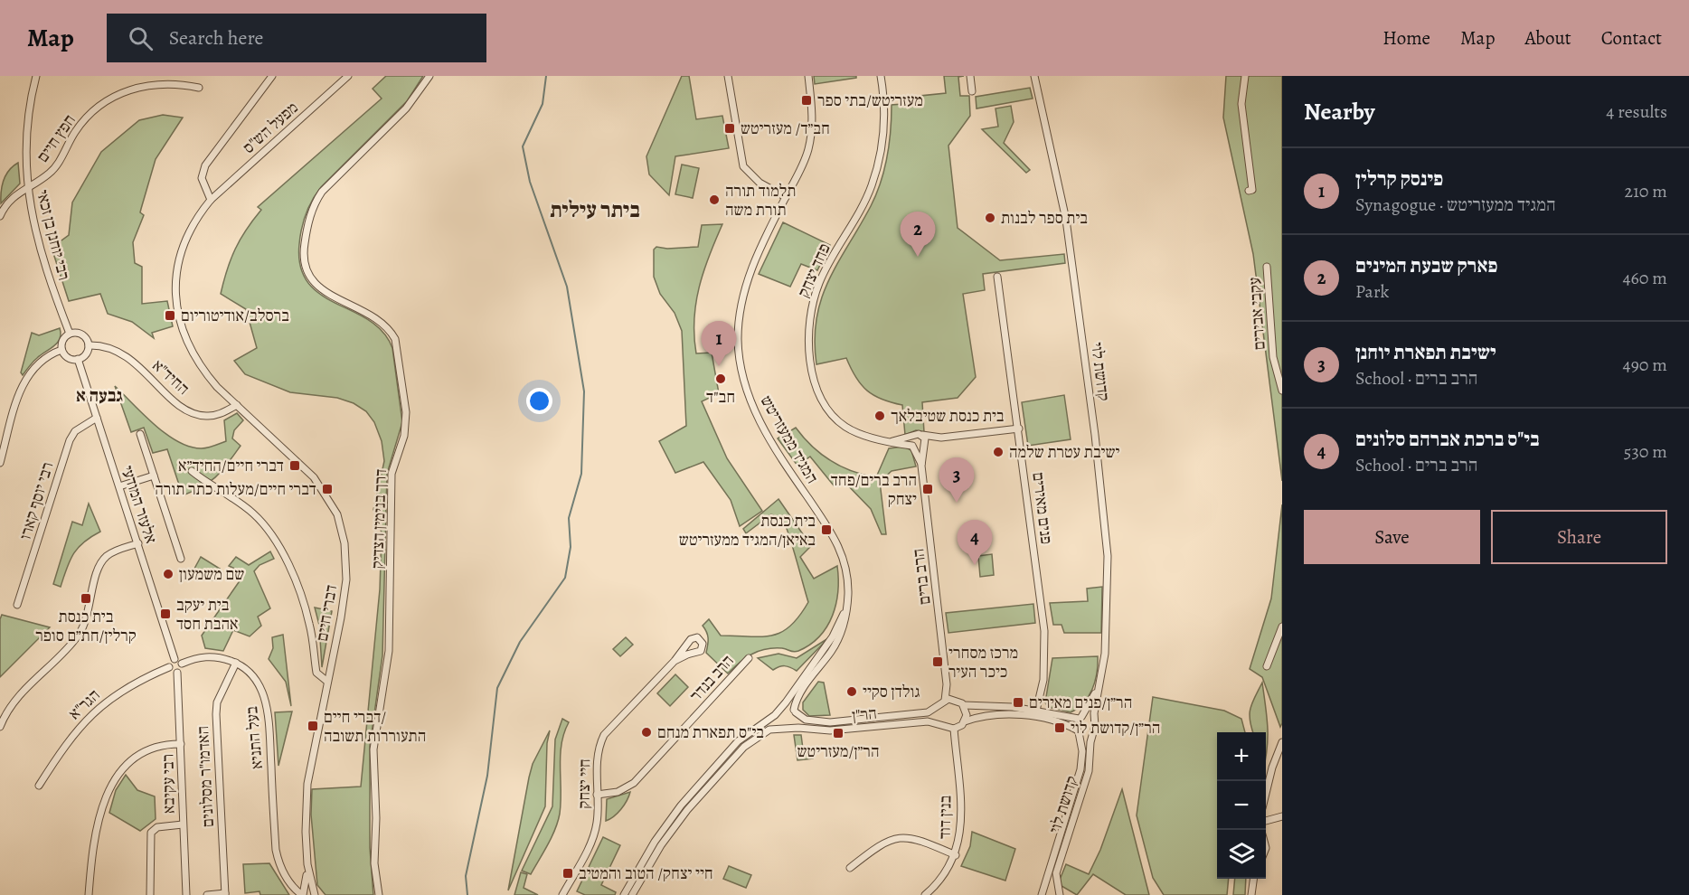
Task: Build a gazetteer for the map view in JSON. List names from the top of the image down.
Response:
{
  "streets": {
    "street": [
      "מפעל הש\"ס",
      "חפץ חיים",
      "רבי יוחנן בן זכאי",
      "פחד יצחק",
      "עקבי אבירים",
      "קדושת לוי",
      "החיד\"א",
      "המגיד ממעזריטש",
      "רבי יוסף קארו",
      "אלעזר המודעי",
      "פנים מאירים",
      "דרך בנימין הצדיק",
      "הרב ברים",
      "דברי חיים",
      "הרב בנדר",
      "הגר\"א",
      "הר\"ן",
      "בעל התניא",
      "האדמו\"ר מסלונים",
      "רבי עקיבא",
      "חיי יצחק",
      "בנין דוד"
    ]
  },
  "crossings": [
    ["מפעל הש\"ס", "החיד\"א"],
    ["מפעל הש\"ס", "דברי חיים"],
    ["חפץ חיים", "רבי יוחנן בן זכאי"],
    ["רבי יוחנן בן זכאי", "החיד\"א"],
    ["רבי יוחנן בן זכאי", "אלעזר המודעי"],
    ["פחד יצחק", "הרב ברים"],
    ["החיד\"א", "אלעזר המודעי"],
    ["החיד\"א", "דברי חיים"],
    ["המגיד ממעזריטש", "הר\"ן"],
    ["רבי יוסף קארו", "אלעזר המודעי"],
    ["אלעזר המודעי", "הגר\"א"],
    ["אלעזר המודעי", "בעל התניא"],
    ["אלעזר המודעי", "רבי עקיבא"],
    ["הרב ברים", "הר\"ן"],
    ["הרב ברים", "בנין דוד"],
    ["דברי חיים", "בעל התניא"],
    ["הרב בנדר", "חיי יצחק"],
    ["הגר\"א", "בעל התניא"],
    ["הגר\"א", "רבי עקיבא"],
    ["הר\"ן", "בנין דוד"],
    ["בעל התניא", "האדמו\"ר מסלונים"],
    ["בעל התניא", "רבי עקיבא"]
  ],
  "districts": ["ביתר עילית", "גבעה א"],
  "places": {
    "transit": [
      "מעזריטש/בתי ספר",
      "חב״ד/ מעזריטש",
      "ברסלב/אודיטוריום",
      "דברי חיים/החיד״א",
      "דברי חיים/מעלות כתר תורה",
      "הרב ברים/פחד יצחק",
      "בית כנסת באיאן/המגיד ממעזריטש",
      "בית כנסת קרלין/חת״ם סופר",
      "בית יעקב אהבת חסד",
      "מרכז מסחרי כיכר העיר",
      "הר״ן/פנים מאירים",
      "דברי חיים/ התעוררות תשובה",
      "הר״ן/קדושת לוי",
      "הר״ן/מעזריטש",
      "חיי יצחק/ הטוב והמטיב"
    ],
    "other": [
      "תלמוד תורה תורת משה",
      "בית ספר לבנות",
      "חב\"ד",
      "בית כנסת שטיבלאך",
      "ישיבת עטרת שלמה",
      "שם משמעון",
      "גולדן סקיי",
      "בי\"ס תפארת מנחם"
    ]
  },
  "page": {
    "header": "Map",
    "search": "Search here",
    "nav": [
      "Home",
      "Map",
      "About",
      "Contact"
    ],
    "heading": ["Nearby", "4 results"],
    "list": [
      {
        "mark": "1",
        "name": "פינסק קרלין",
        "note": "Synagogue · המגיד ממעזריטש",
        "value": "210 m"
      },
      {
        "mark": "2",
        "name": "פארק שבעת המינים",
        "note": "Park",
        "value": "460 m"
      },
      {
        "mark": "3",
        "name": "ישיבת תפארת יוחנן",
        "note": "School · הרב ברים",
        "value": "490 m"
      },
      {
        "mark": "4",
        "name": "בי\"ס ברכת אברהם סלונים",
        "note": "School · הרב ברים",
        "value": "530 m"
      }
    ],
    "pins": [
      "2",
      "1",
      "3",
      "4"
    ],
    "buttons": ["Save", "Share"],
    "map_buttons": ["+", "−"]
  }
}
